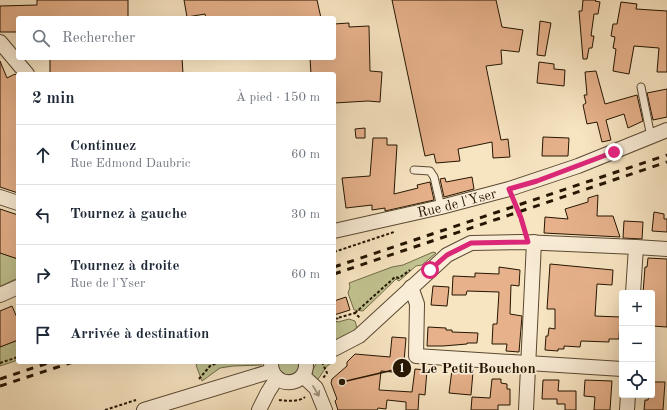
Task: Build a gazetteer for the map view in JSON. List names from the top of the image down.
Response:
{
  "streets": {
    "street": ["Rue de l'Yser"]
  },
  "places": ["Le Petit Bouchon"],
  "page": {
    "search": "Rechercher",
    "heading": ["2 min", "À pied · 150 m"],
    "list": [
      ["Continuez", "Rue Edmond Daubric", "60 m"],
      ["Tournez à gauche", "30 m"],
      ["Tournez à droite", "Rue de l'Yser", "60 m"],
      "Arrivée à destination"
    ],
    "map_buttons": ["+", "−"]
  }
}
